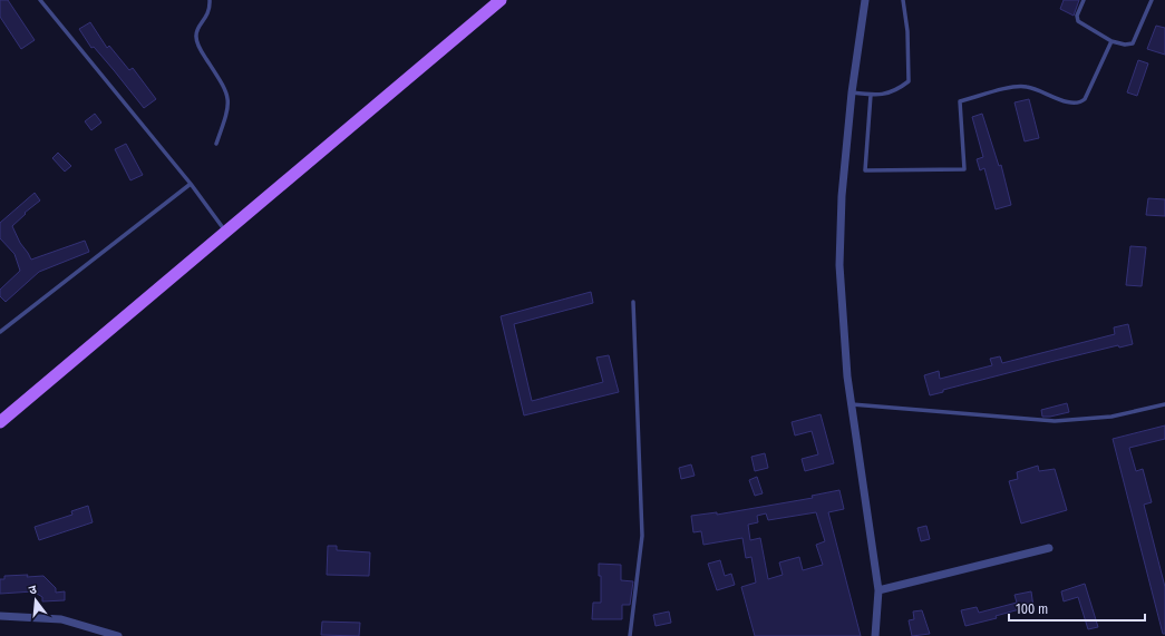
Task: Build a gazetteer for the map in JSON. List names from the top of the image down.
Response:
{
  "scale_bar": "100 m",
  "north": "top"
}
